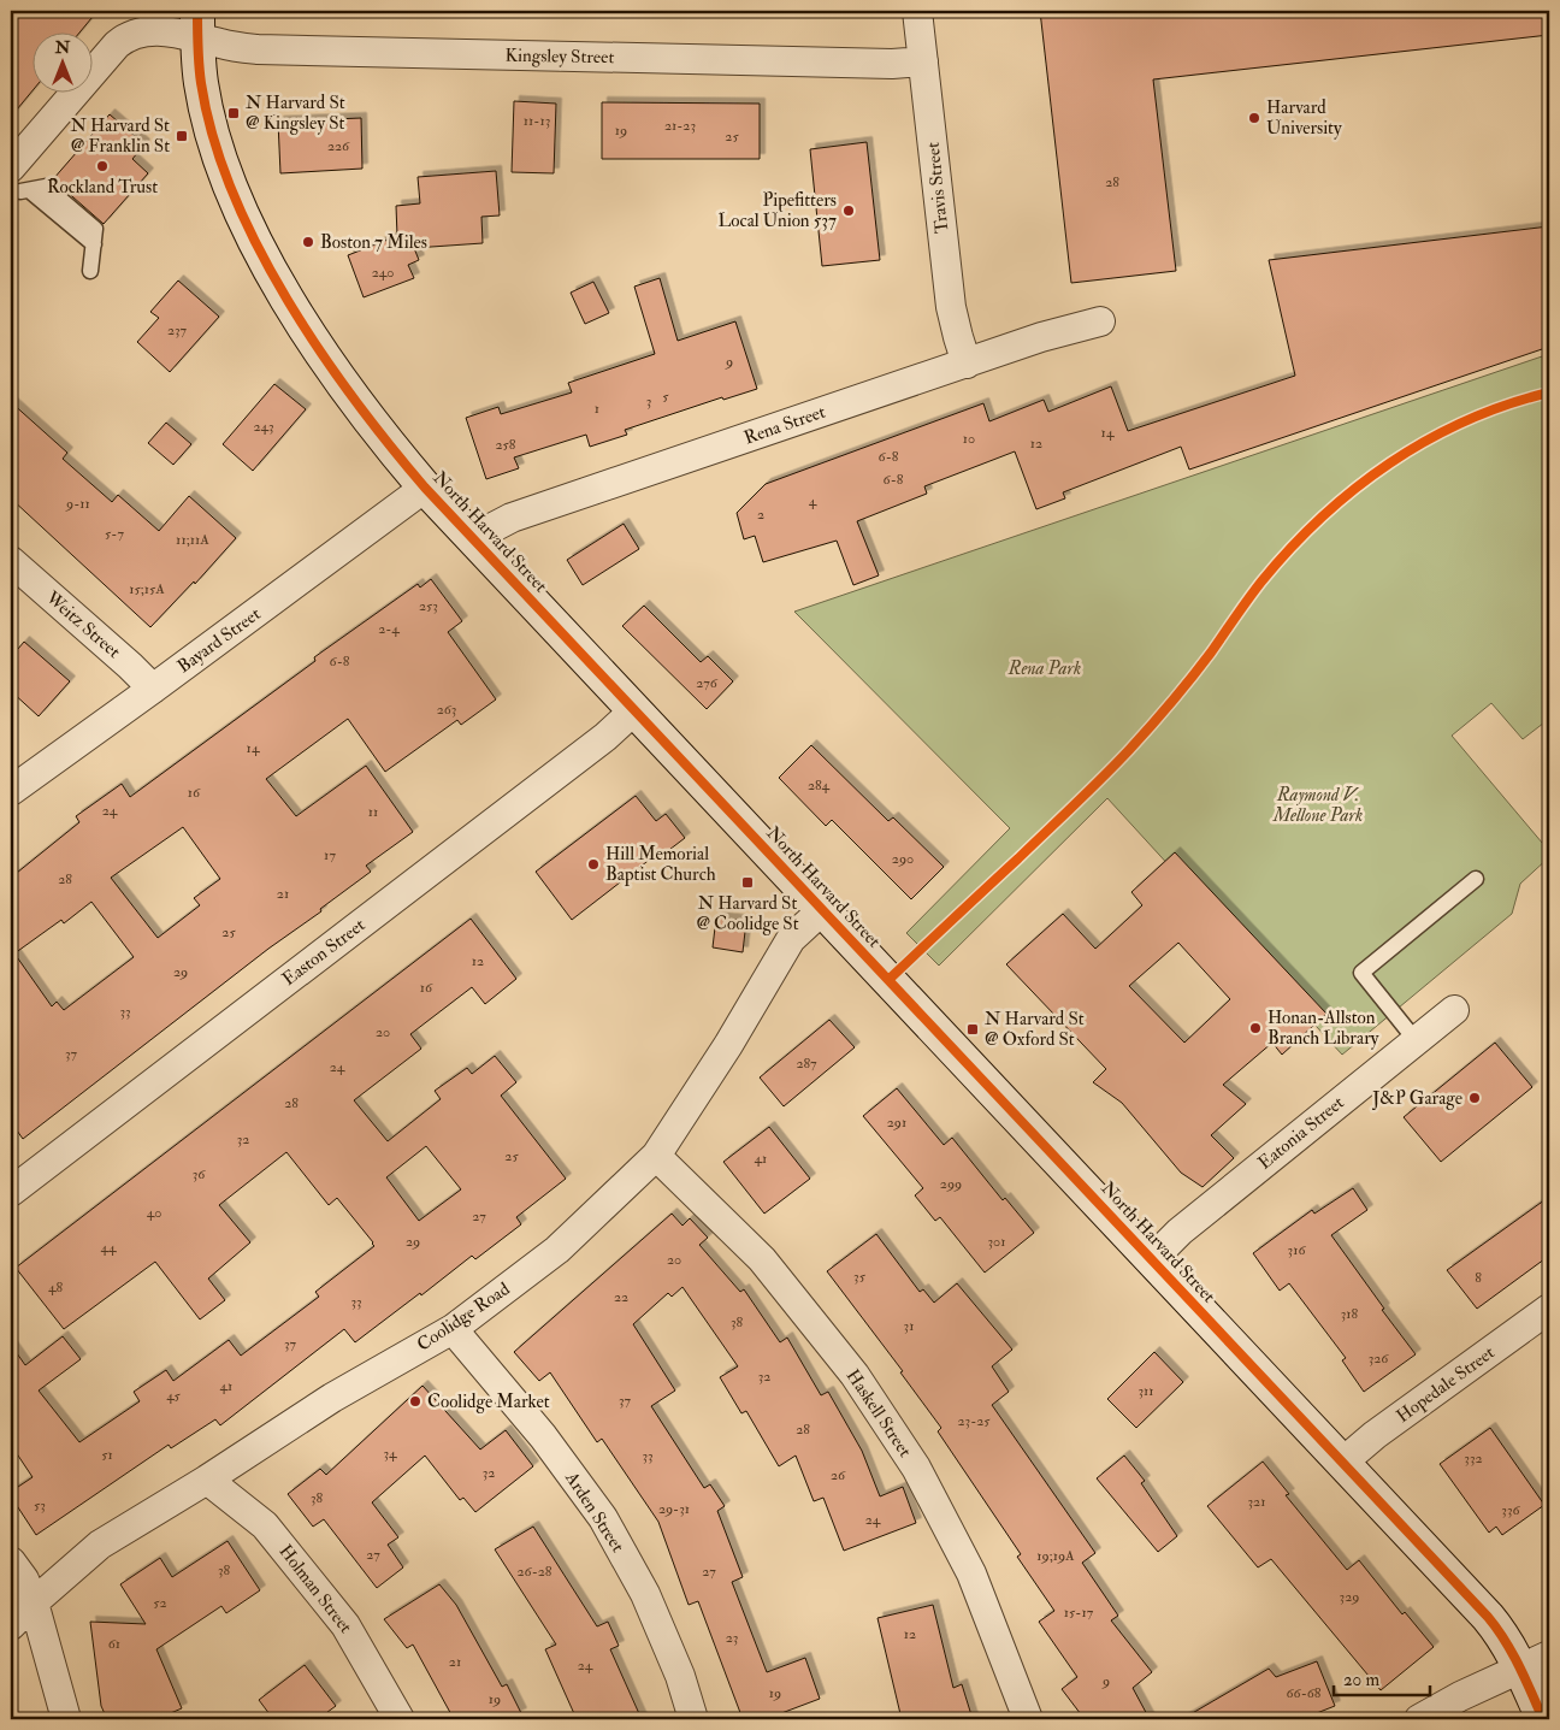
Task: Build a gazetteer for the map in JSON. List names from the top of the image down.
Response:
{
  "streets": {
    "main road": ["North Harvard Street"],
    "street": [
      "Kingsley Street",
      "Travis Street",
      "Rena Street",
      "Weitz Street",
      "Bayard Street",
      "Easton Street",
      "Eatonia Street",
      "Coolidge Road",
      "Hopedale Street",
      "Haskell Street",
      "Arden Street",
      "Holman Street"
    ]
  },
  "crossings": [
    ["Kingsley Street", "Travis Street"],
    ["Kingsley Street", "North Harvard Street"],
    ["Travis Street", "Rena Street"],
    ["Rena Street", "North Harvard Street"],
    ["North Harvard Street", "Bayard Street"],
    ["North Harvard Street", "Easton Street"],
    ["North Harvard Street", "Eatonia Street"],
    ["North Harvard Street", "Coolidge Road"],
    ["North Harvard Street", "Hopedale Street"],
    ["Weitz Street", "Bayard Street"],
    ["Coolidge Road", "Haskell Street"],
    ["Coolidge Road", "Arden Street"],
    ["Coolidge Road", "Holman Street"]
  ],
  "parks": ["Rena Park", "Raymond V. Mellone Park"],
  "places": {
    "transit": [
      "N Harvard St @ Kingsley St",
      "N Harvard St @ Franklin St",
      "N Harvard St @ Coolidge St",
      "N Harvard St @ Oxford St"
    ],
    "other": [
      "Harvard University",
      "Rockland Trust",
      "Pipefitters Local Union 537",
      "Boston 7 Miles",
      "Hill Memorial Baptist Church",
      "Honan-Allston Branch Library",
      "J&P Garage",
      "Coolidge Market"
    ]
  },
  "house_numbers": [
    "11-13",
    "21-23",
    "19",
    "25",
    "226",
    "28",
    "240",
    "237",
    "9",
    "5",
    "3",
    "1",
    "243",
    "14",
    "10",
    "12",
    "258",
    "6-8",
    "6-8",
    "4",
    "9-11",
    "2",
    "5-7",
    "11;11A",
    "15;15A",
    "253",
    "2-4",
    "6-8",
    "276",
    "263",
    "14",
    "284",
    "16",
    "24",
    "11",
    "17",
    "290",
    "28",
    "21",
    "25",
    "12",
    "29",
    "16",
    "33",
    "20",
    "37",
    "287",
    "24",
    "28",
    "291",
    "32",
    "25",
    "41",
    "36",
    "299",
    "40",
    "27",
    "29",
    "301",
    "44",
    "316",
    "20",
    "35",
    "8",
    "48",
    "22",
    "33",
    "318",
    "38",
    "31",
    "37",
    "326",
    "32",
    "41",
    "311",
    "45",
    "37",
    "23-25",
    "28",
    "34",
    "51",
    "33",
    "332",
    "32",
    "26",
    "38",
    "321",
    "53",
    "29-31",
    "336",
    "24",
    "27",
    "19;19A",
    "38",
    "26-28",
    "27",
    "329",
    "52",
    "15-17",
    "12",
    "23",
    "61",
    "21",
    "24",
    "9",
    "19",
    "66-68",
    "19"
  ],
  "scale_bar": "20 m",
  "north": "top"
}
